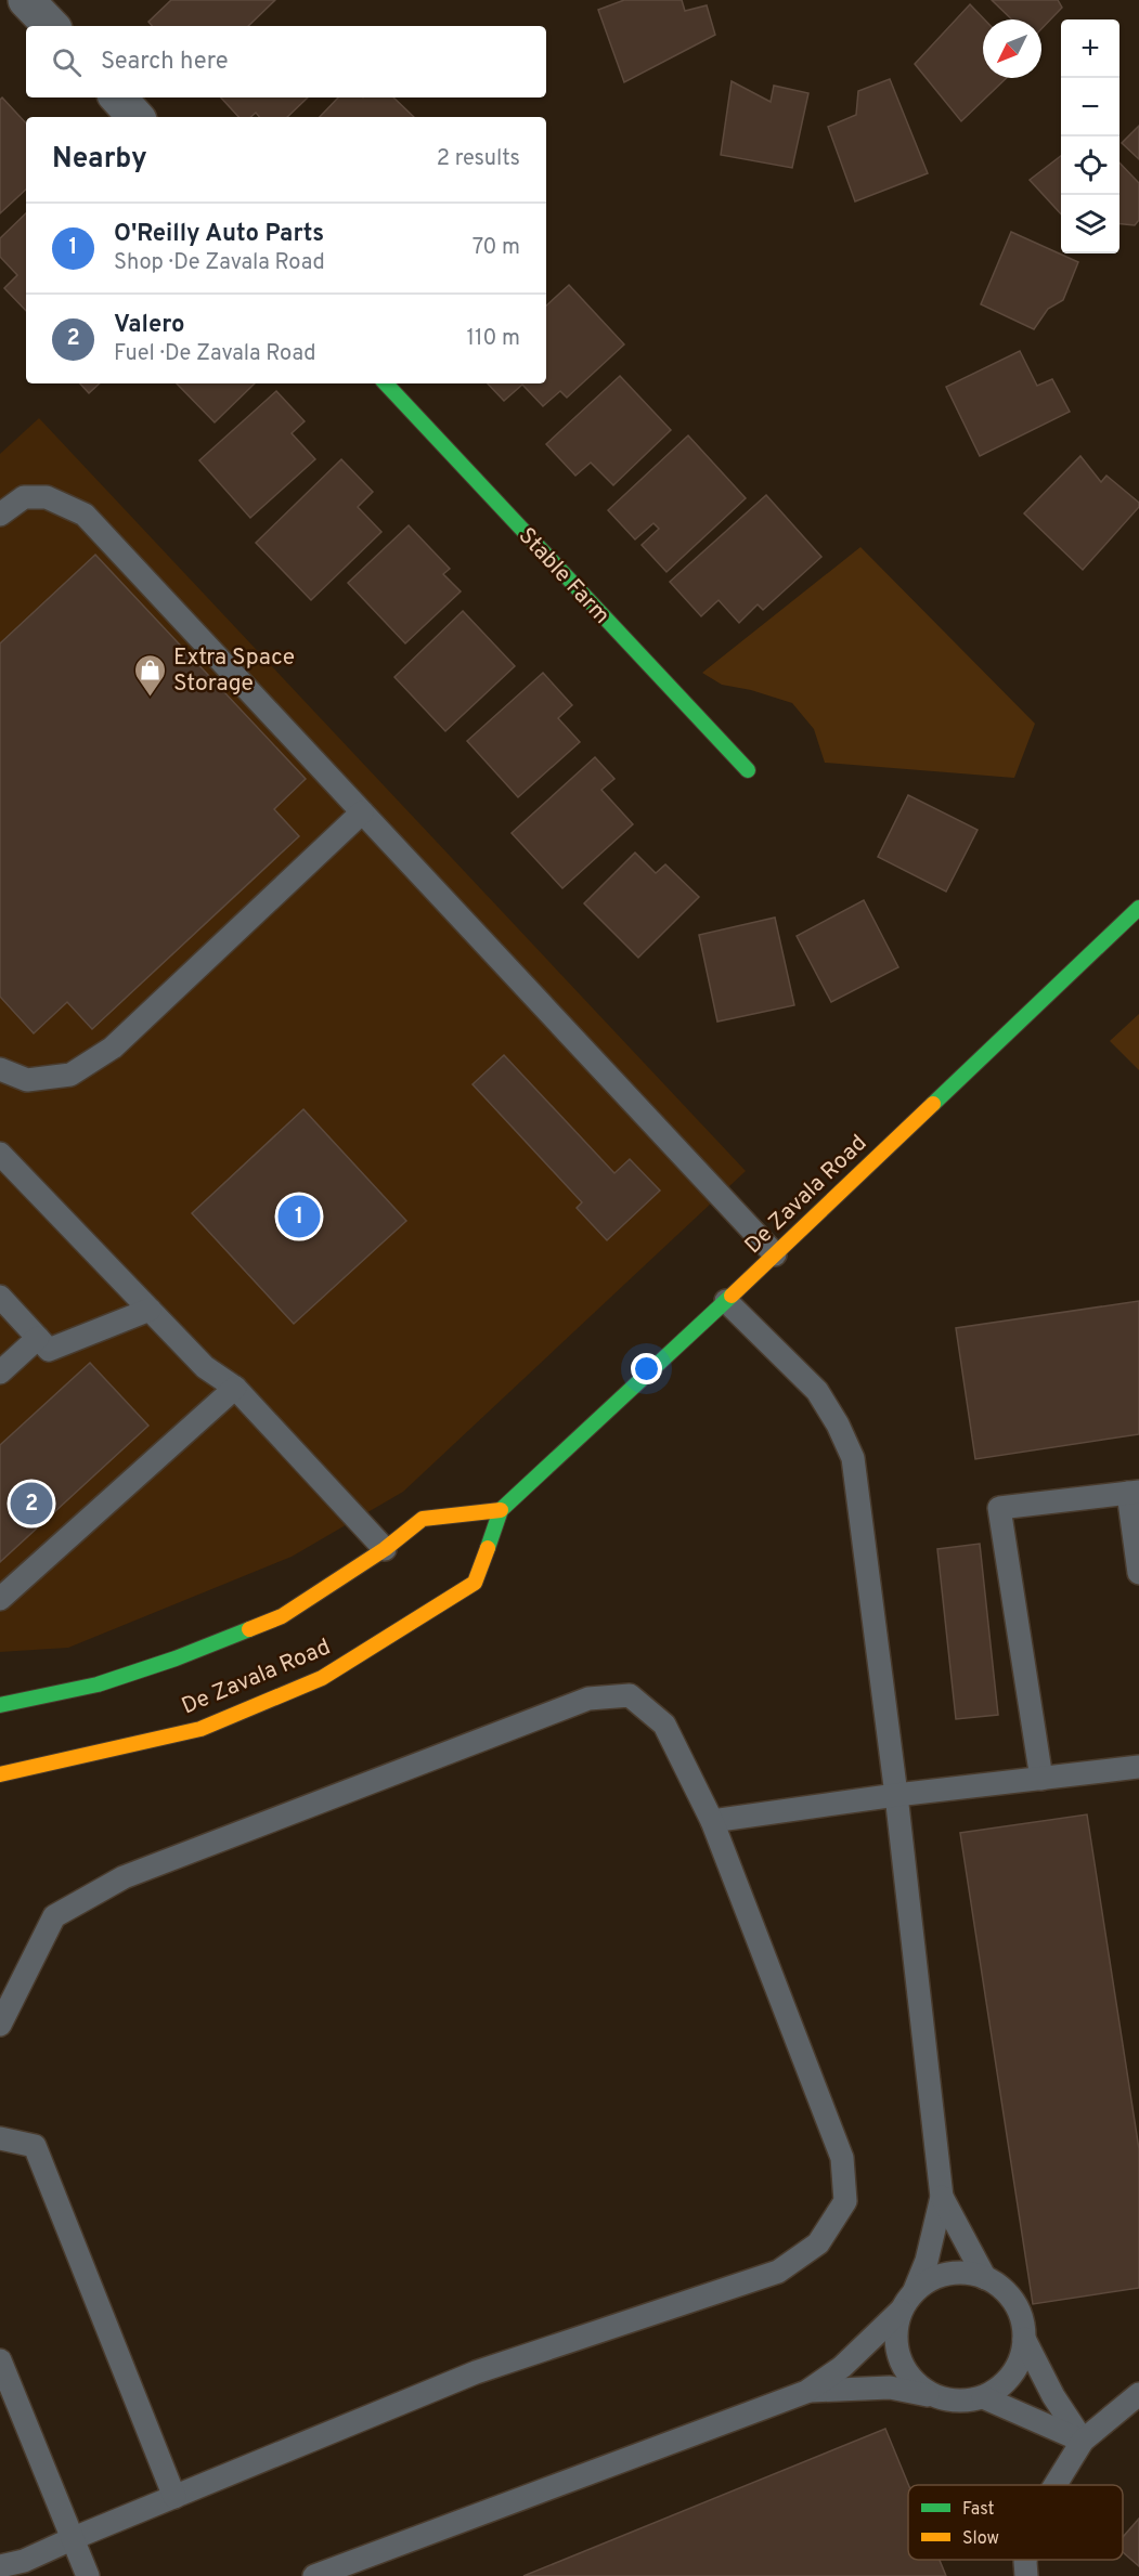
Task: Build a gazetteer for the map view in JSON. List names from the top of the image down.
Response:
{
  "streets": {
    "main road": ["Stable Farm", "De Zavala Road"]
  },
  "places": {
    "shop": ["Extra Space Storage"]
  },
  "legend": ["Fast", "Slow"],
  "north": "bottom left",
  "page": {
    "map_buttons": ["+", "−"],
    "search": "Search here",
    "heading": ["Nearby", "2 results"],
    "list": [
      {
        "mark": "1",
        "name": "O'Reilly Auto Parts",
        "note": "Shop · De Zavala Road",
        "value": "70 m"
      },
      {
        "mark": "2",
        "name": "Valero",
        "note": "Fuel · De Zavala Road",
        "value": "110 m"
      }
    ],
    "pins": ["1", "2"]
  }
}
